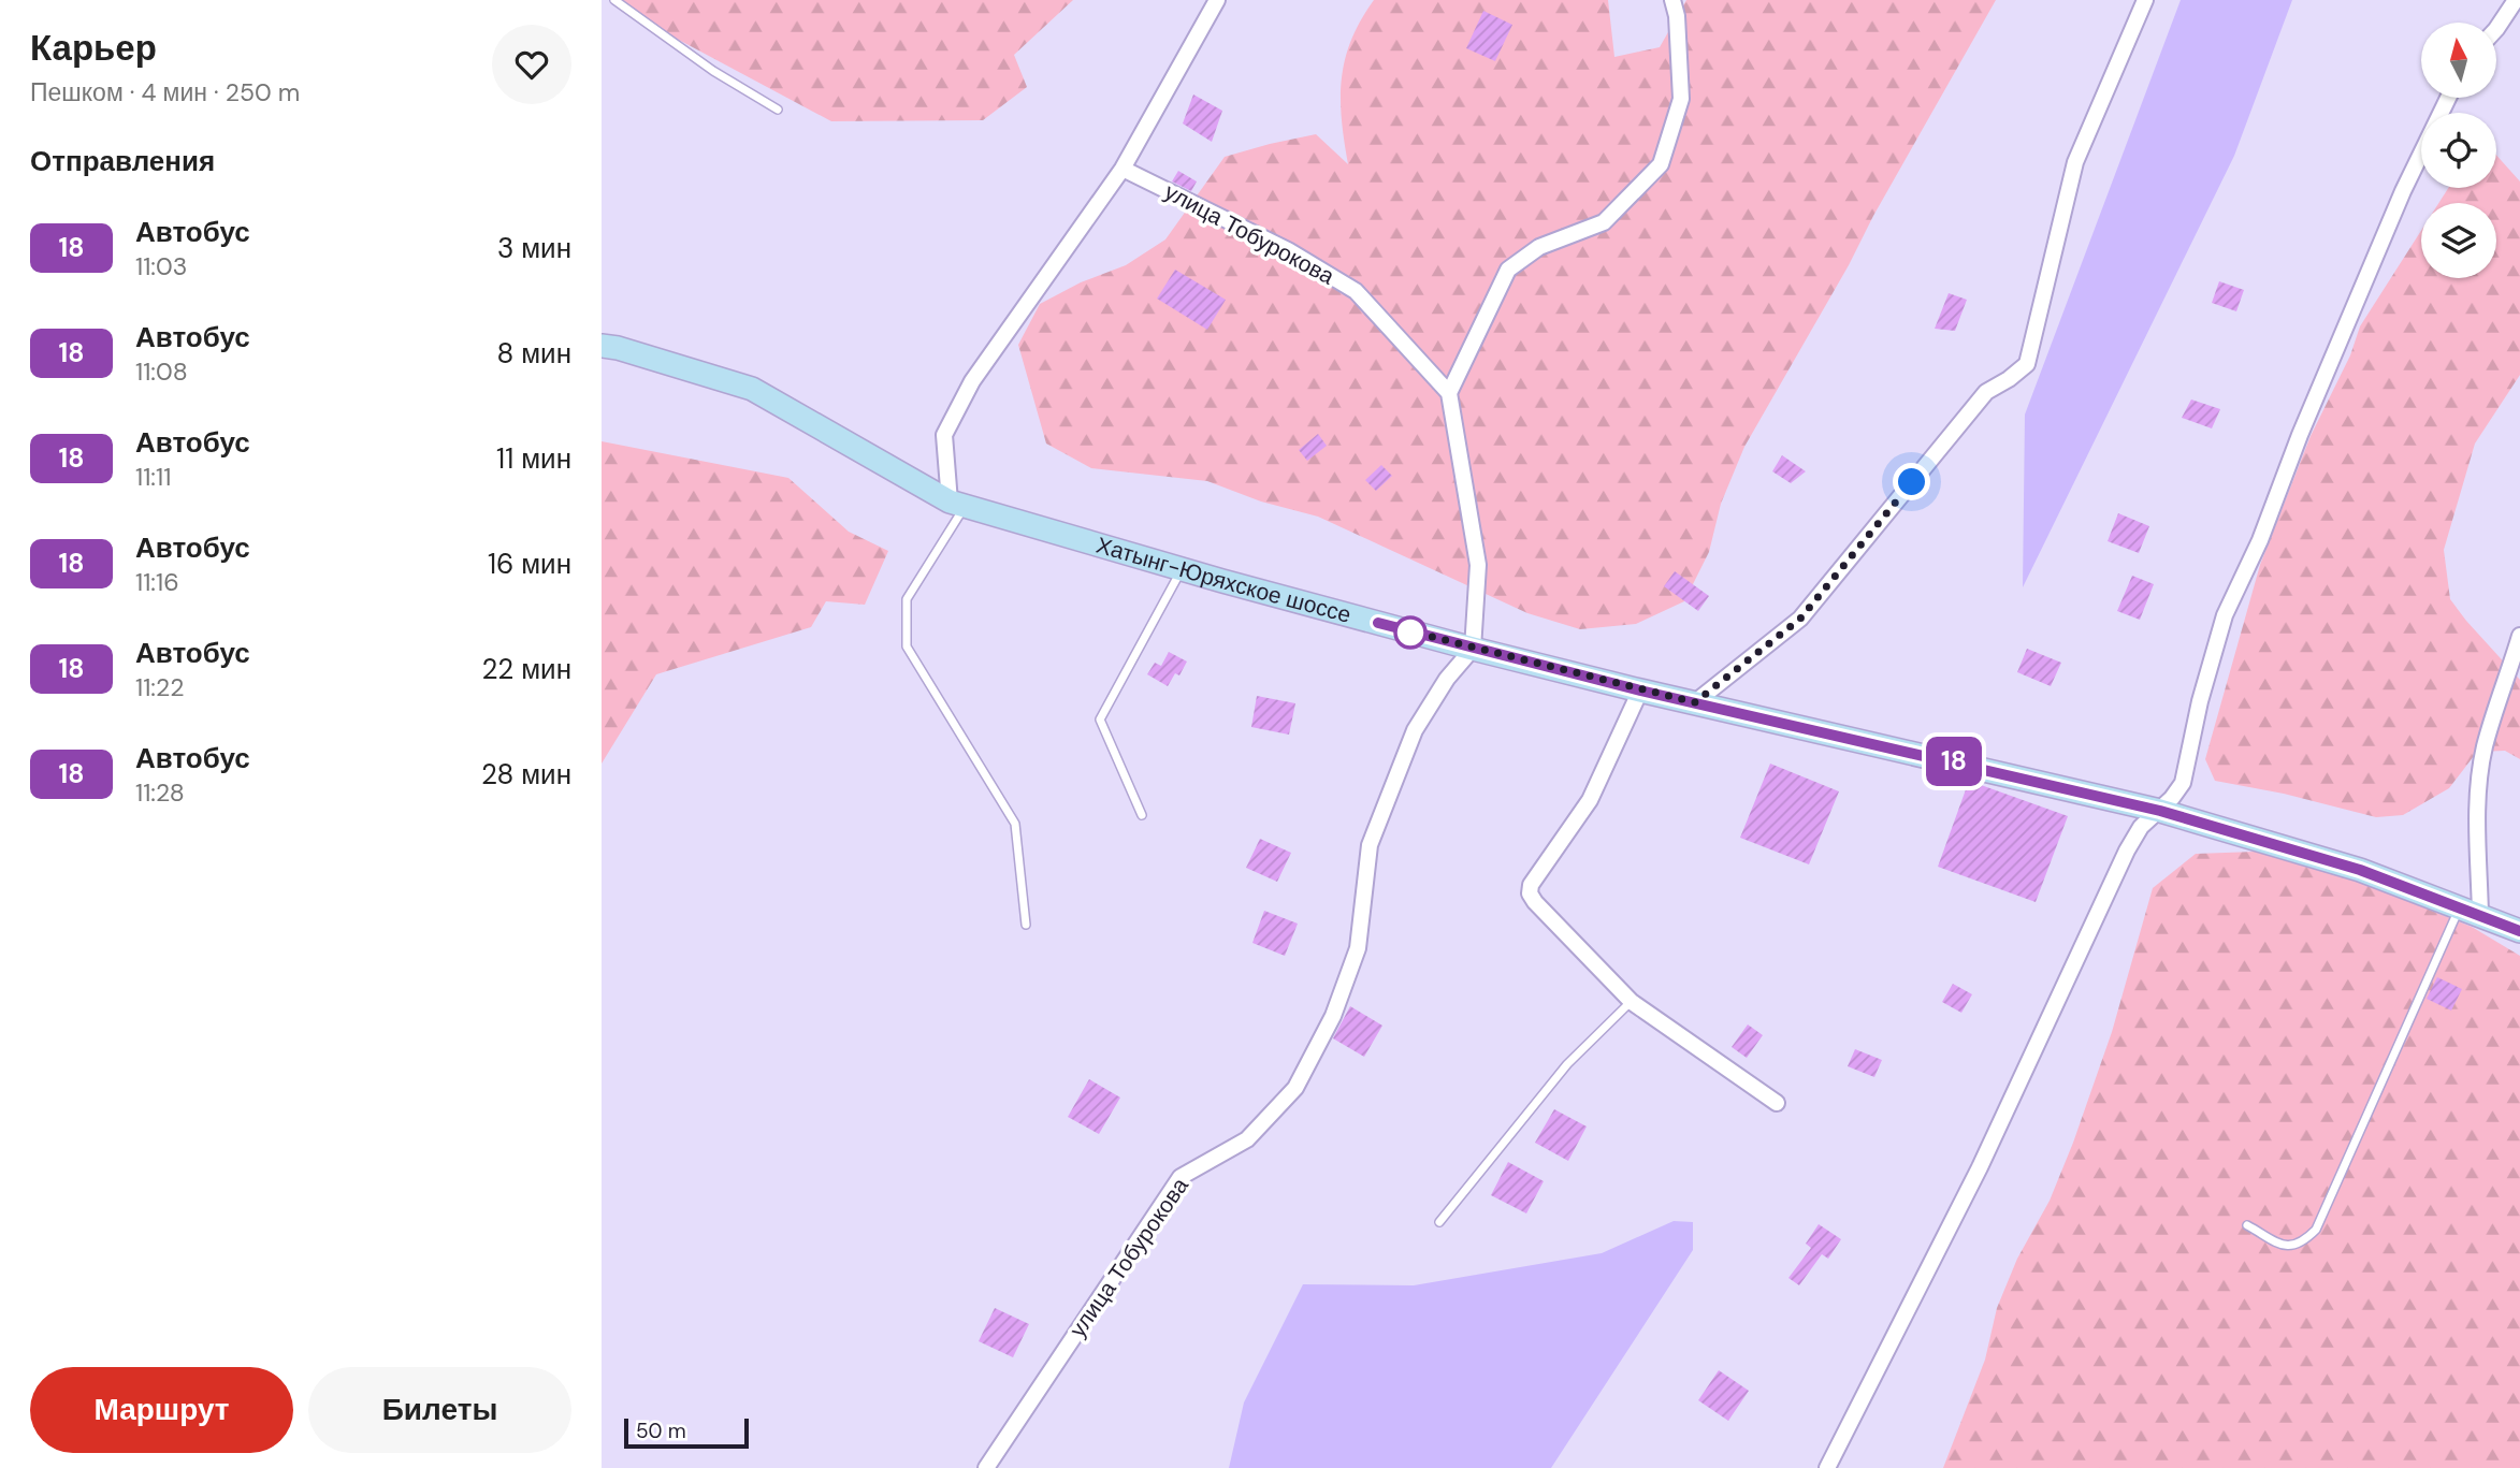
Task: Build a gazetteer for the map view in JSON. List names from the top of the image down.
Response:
{
  "streets": {
    "street": ["улица Тобурокова", "Хатынг-Юряхское шоссе"]
  },
  "crossings": [
    ["улица Тобурокова", "Хатынг-Юряхское шоссе"]
  ],
  "lines": ["bus line 18"],
  "scale_bar": "50 m",
  "north": "top",
  "page": {
    "heading": [
      ["Карьер", "Пешком · 4 мин · 250 m"],
      "Отправления"
    ],
    "on_map": "18",
    "list": [
      {
        "mark": "18",
        "name": "Автобус",
        "note": "11:03",
        "value": "3 мин"
      },
      {
        "mark": "18",
        "name": "Автобус",
        "note": "11:08",
        "value": "8 мин"
      },
      {
        "mark": "18",
        "name": "Автобус",
        "note": "11:11",
        "value": "11 мин"
      },
      {
        "mark": "18",
        "name": "Автобус",
        "note": "11:16",
        "value": "16 мин"
      },
      {
        "mark": "18",
        "name": "Автобус",
        "note": "11:22",
        "value": "22 мин"
      },
      {
        "mark": "18",
        "name": "Автобус",
        "note": "11:28",
        "value": "28 мин"
      }
    ],
    "buttons": ["Маршрут", "Билеты"],
    "scale": "50 m"
  }
}
